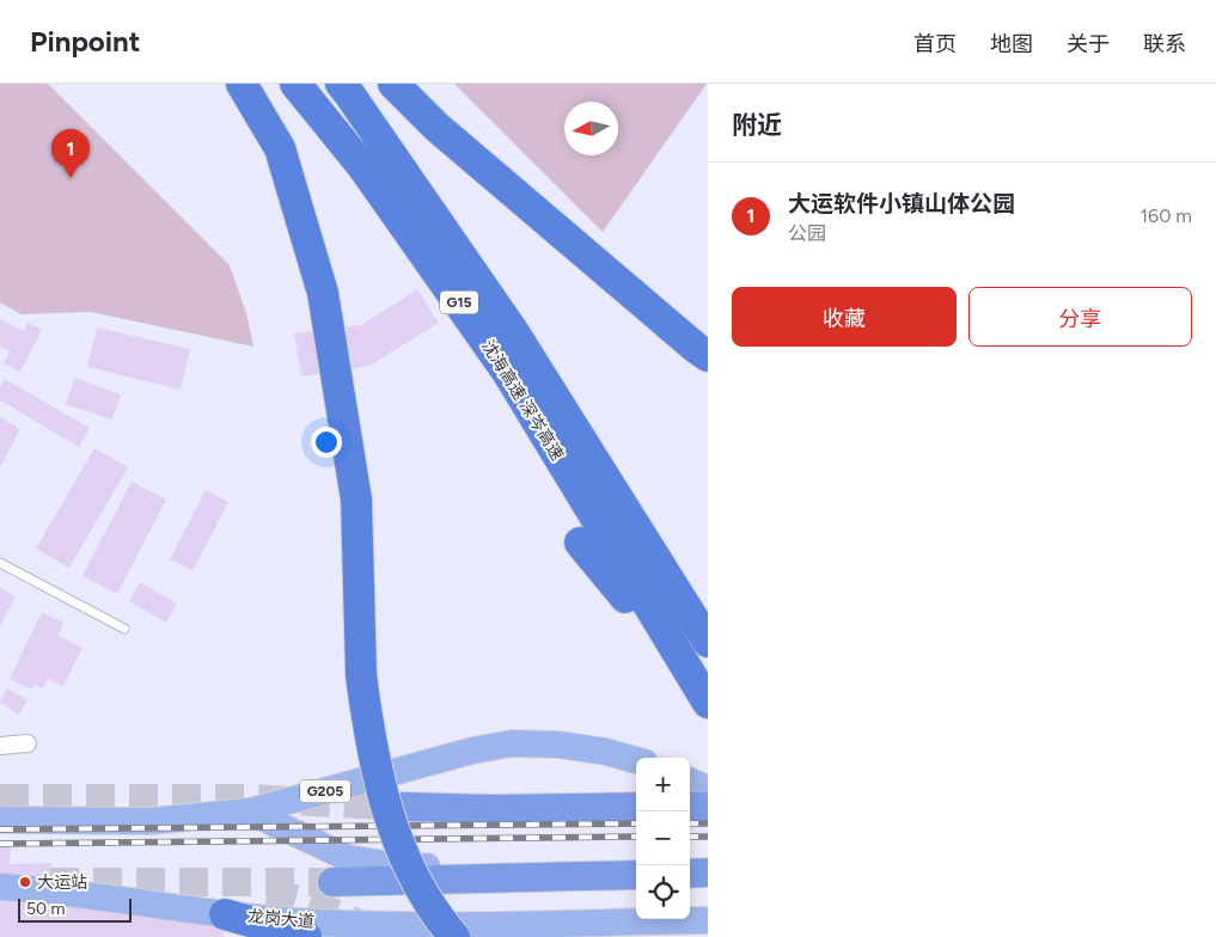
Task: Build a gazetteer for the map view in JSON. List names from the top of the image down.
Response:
{
  "streets": {
    "highway": ["G15", "沈海高速 深岑高速"],
    "main road": ["G205", "龙岗大道"]
  },
  "places": ["大运站"],
  "scale_bar": "50 m",
  "north": "left",
  "page": {
    "header": "Pinpoint",
    "nav": [
      "首页",
      "地图",
      "关于",
      "联系"
    ],
    "heading": "附近",
    "pins": "1",
    "list": [
      {
        "mark": "1",
        "name": "大运软件小镇山体公园",
        "note": "公园",
        "value": "160 m"
      }
    ],
    "buttons": ["收藏", "分享"],
    "map_buttons": ["+", "−"],
    "scale": "50 m"
  }
}
